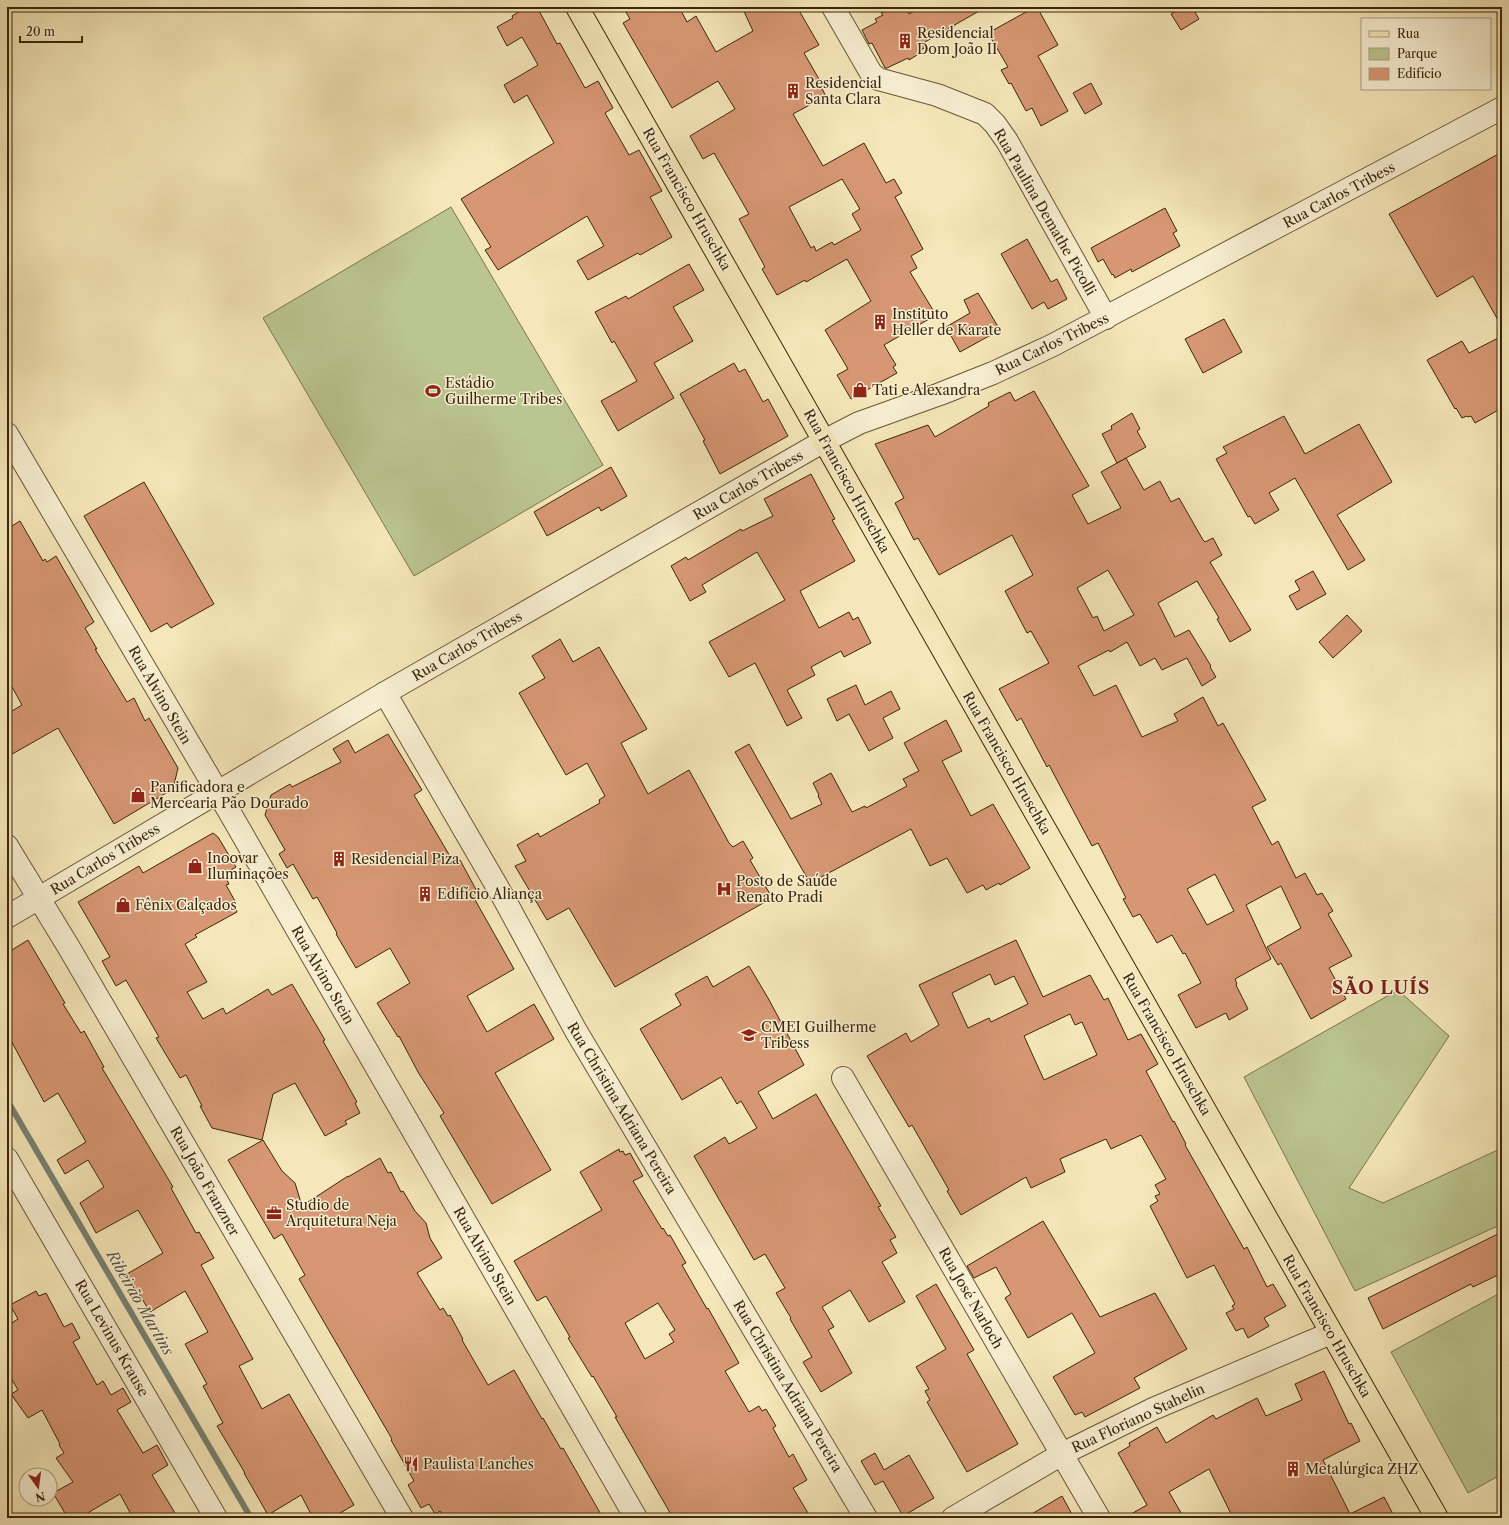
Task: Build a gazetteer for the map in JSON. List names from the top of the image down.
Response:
{
  "streets": {
    "main road": ["Rua Francisco Hruschka"],
    "street": [
      "Rua Carlos Tribess",
      "Rua Paulina Demathe Picolli",
      "Rua Alvino Stein",
      "Rua Christina Adriana Pereira",
      "Rua João Franzner",
      "Rua José Narloch",
      "Rua Levinus Krause",
      "Rua Floriano Stahelin"
    ]
  },
  "crossings": [
    ["Rua Carlos Tribess", "Rua Francisco Hruschka"],
    ["Rua Carlos Tribess", "Rua Paulina Demathe Picolli"],
    ["Rua Carlos Tribess", "Rua Alvino Stein"],
    ["Rua Carlos Tribess", "Rua Christina Adriana Pereira"],
    ["Rua Carlos Tribess", "Rua João Franzner"],
    ["Rua Francisco Hruschka", "Rua Floriano Stahelin"],
    ["Rua José Narloch", "Rua Floriano Stahelin"]
  ],
  "districts": ["SÃO LUÍS"],
  "water": ["Ribeirão Martins"],
  "places": {
    "building": [
      "Residencial Dom João II",
      "Residencial Santa Clara",
      "Instituto Heller de Karate",
      "Residencial Piza",
      "Edifício Aliança",
      "Metalúrgica ZHZ"
    ],
    "shop": [
      "Tati e Alexandra",
      "Panificadora e Mercearia Pão Dourado",
      "Inoovar Iluminações",
      "Fênix Calçados"
    ],
    "sports": ["Estádio Guilherme Tribes"],
    "hospital": ["Posto de Saúde Renato Pradi"],
    "school or university": ["CMEI Guilherme Tribess"],
    "office": ["Studio de Arquitetura Neja"],
    "restaurant": ["Paulista Lanches"]
  },
  "legend": ["Rua", "Parque", "Edifício"],
  "scale_bar": "20 m",
  "north": "bottom"
}
